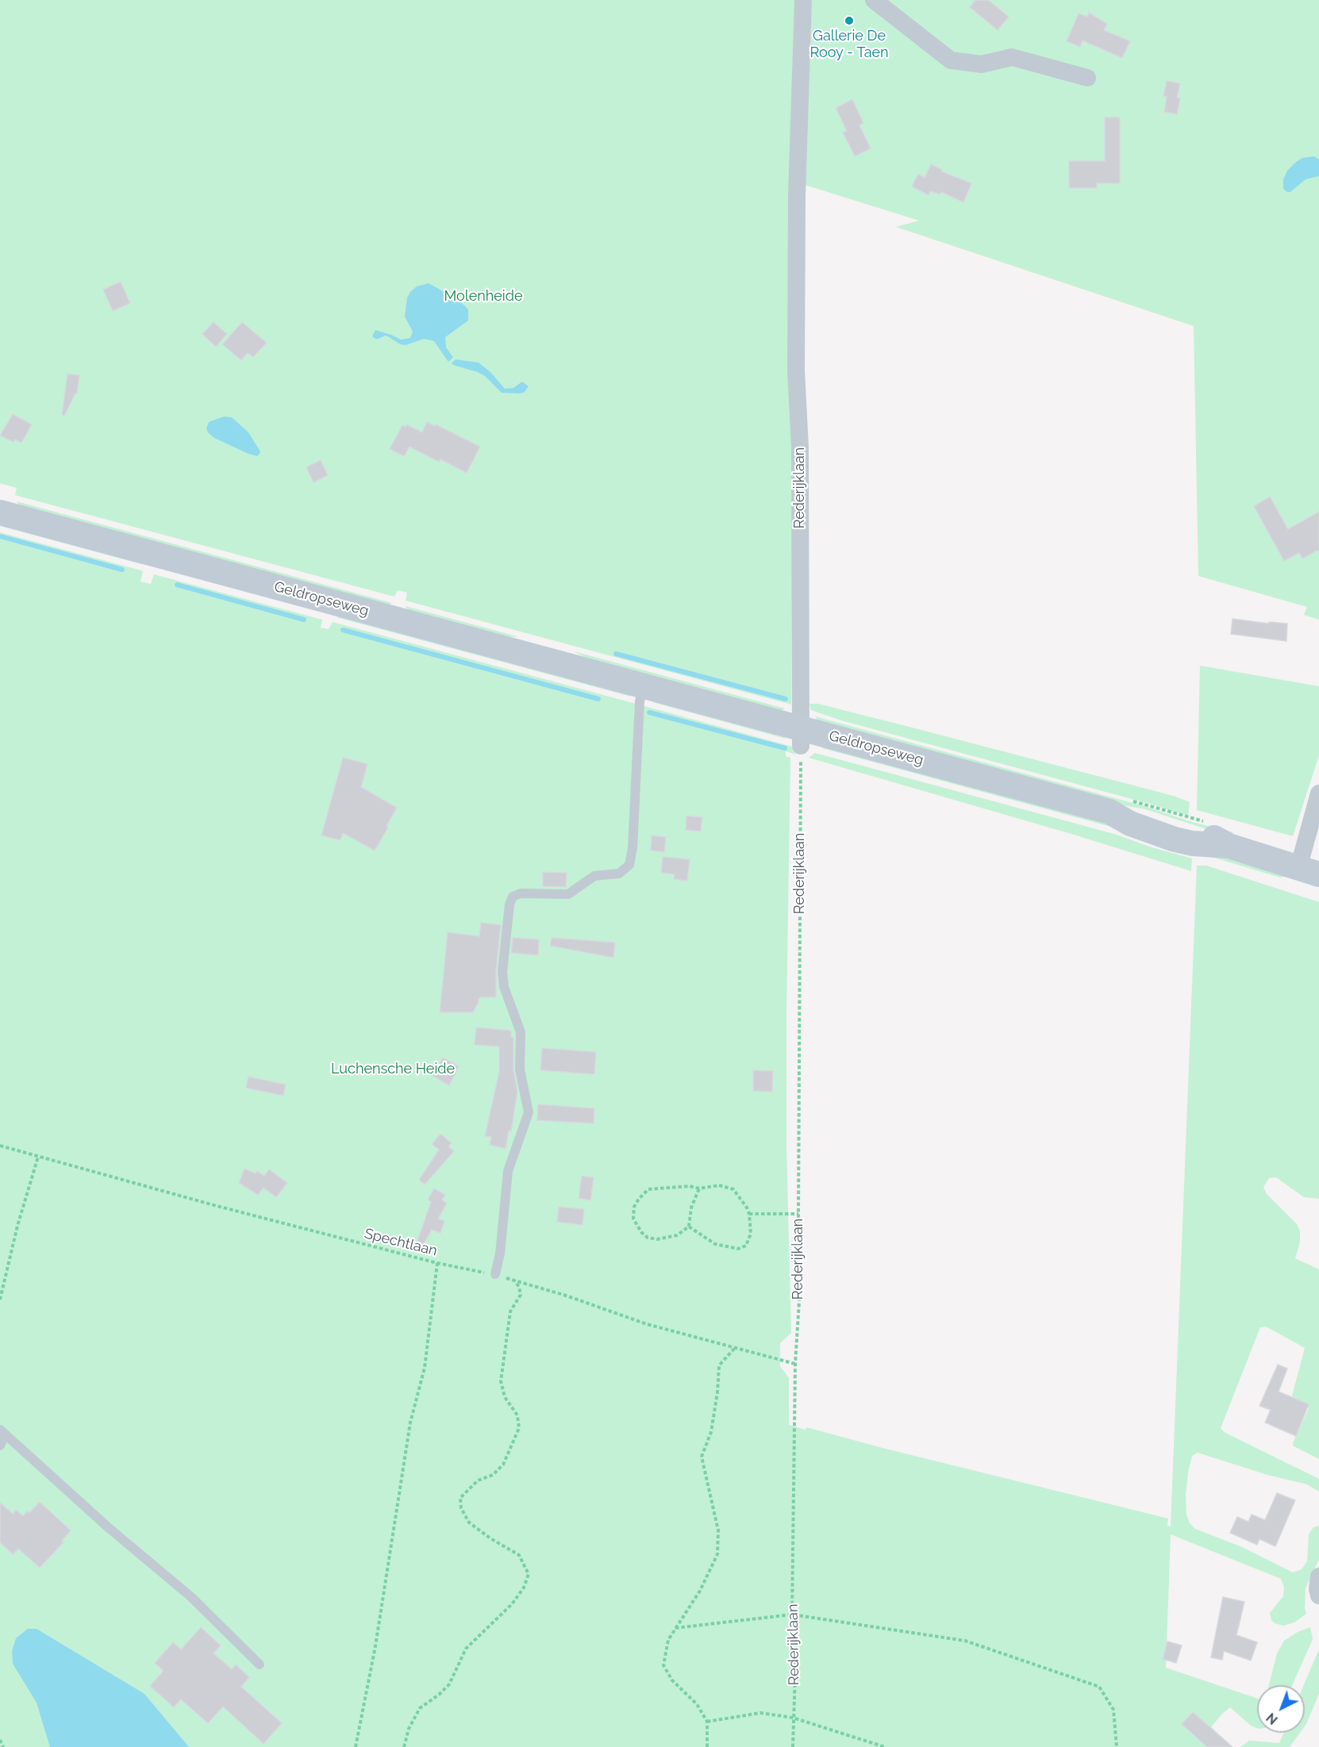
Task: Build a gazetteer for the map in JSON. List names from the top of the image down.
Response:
{
  "streets": {
    "main road": ["Geldropseweg"],
    "street": ["Rederijklaan"],
    "path": ["Spechtlaan"]
  },
  "crossings": [
    ["Rederijklaan", "Geldropseweg"],
    ["Rederijklaan", "Spechtlaan"]
  ],
  "parks": ["Molenheide", "Luchensche Heide"],
  "places": ["Gallerie De Rooy - Taen"],
  "north": "bottom left"
}
